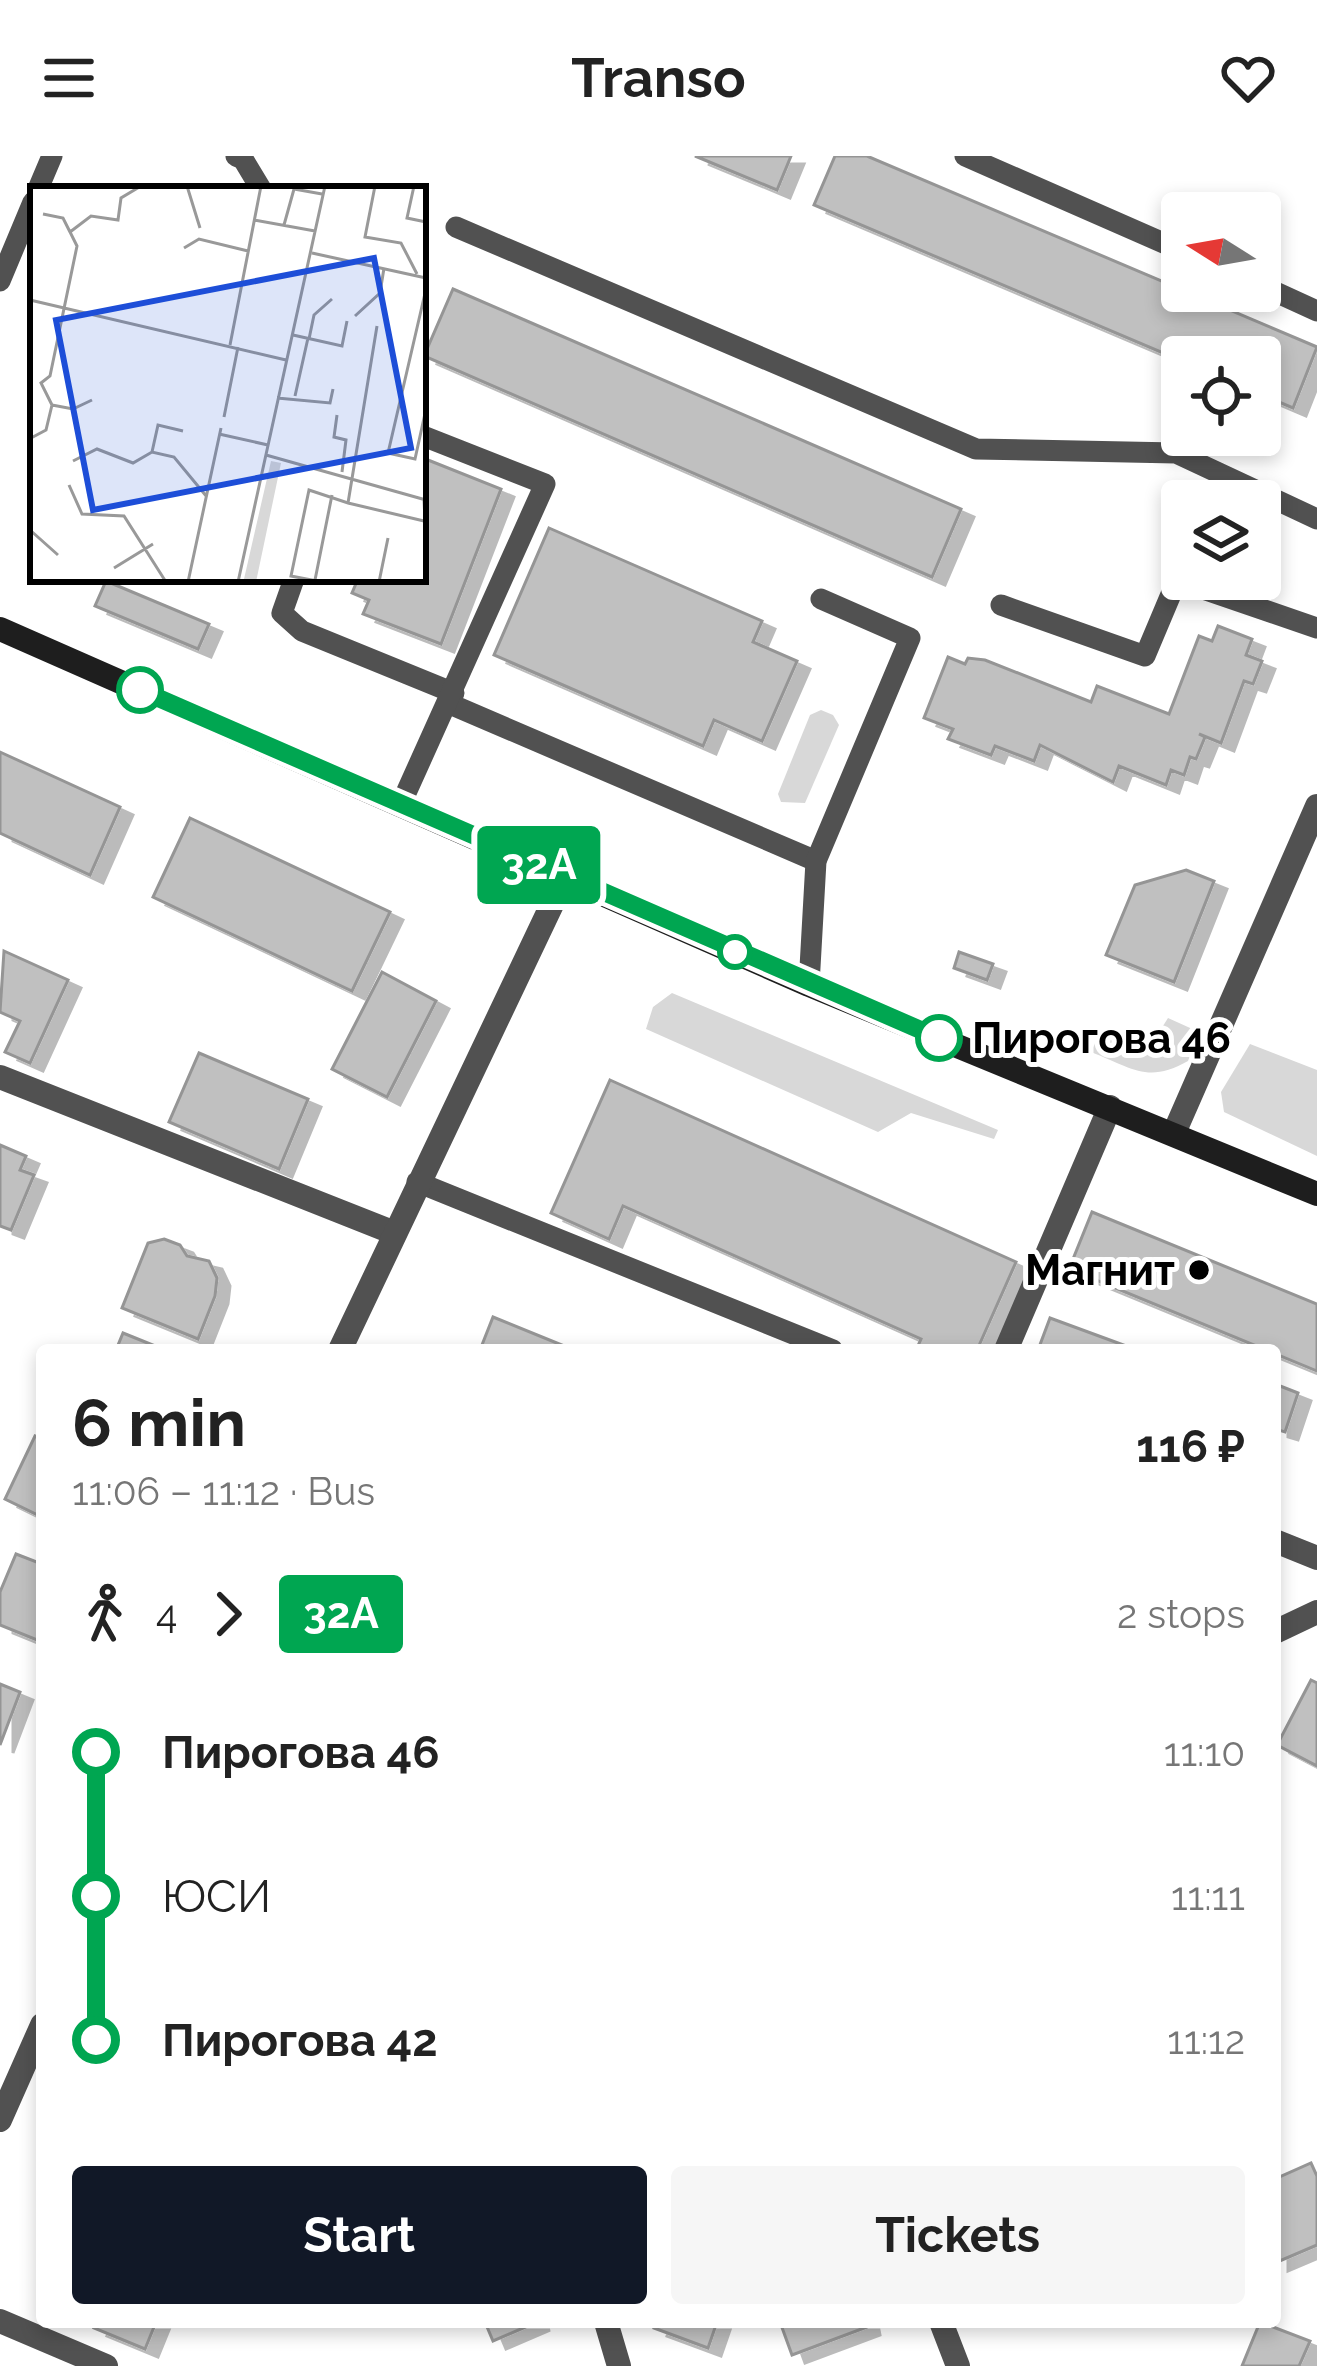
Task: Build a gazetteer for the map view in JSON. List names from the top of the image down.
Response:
{
  "places": ["Пирогова 46", "Магнит"],
  "lines": ["bus line 32A"],
  "north": "left",
  "page": {
    "header": "Transo",
    "on_map": "32A",
    "heading": ["6 min", "11:06 – 11:12 · Bus", "116 ₽"],
    "legs": ["4", "32A", "2 stops"],
    "list": [
      {
        "name": "Пирогова 46",
        "value": "11:10"
      },
      {
        "name": "ЮСИ",
        "value": "11:11"
      },
      {
        "name": "Пирогова 42",
        "value": "11:12"
      }
    ],
    "buttons": ["Start", "Tickets"]
  }
}
